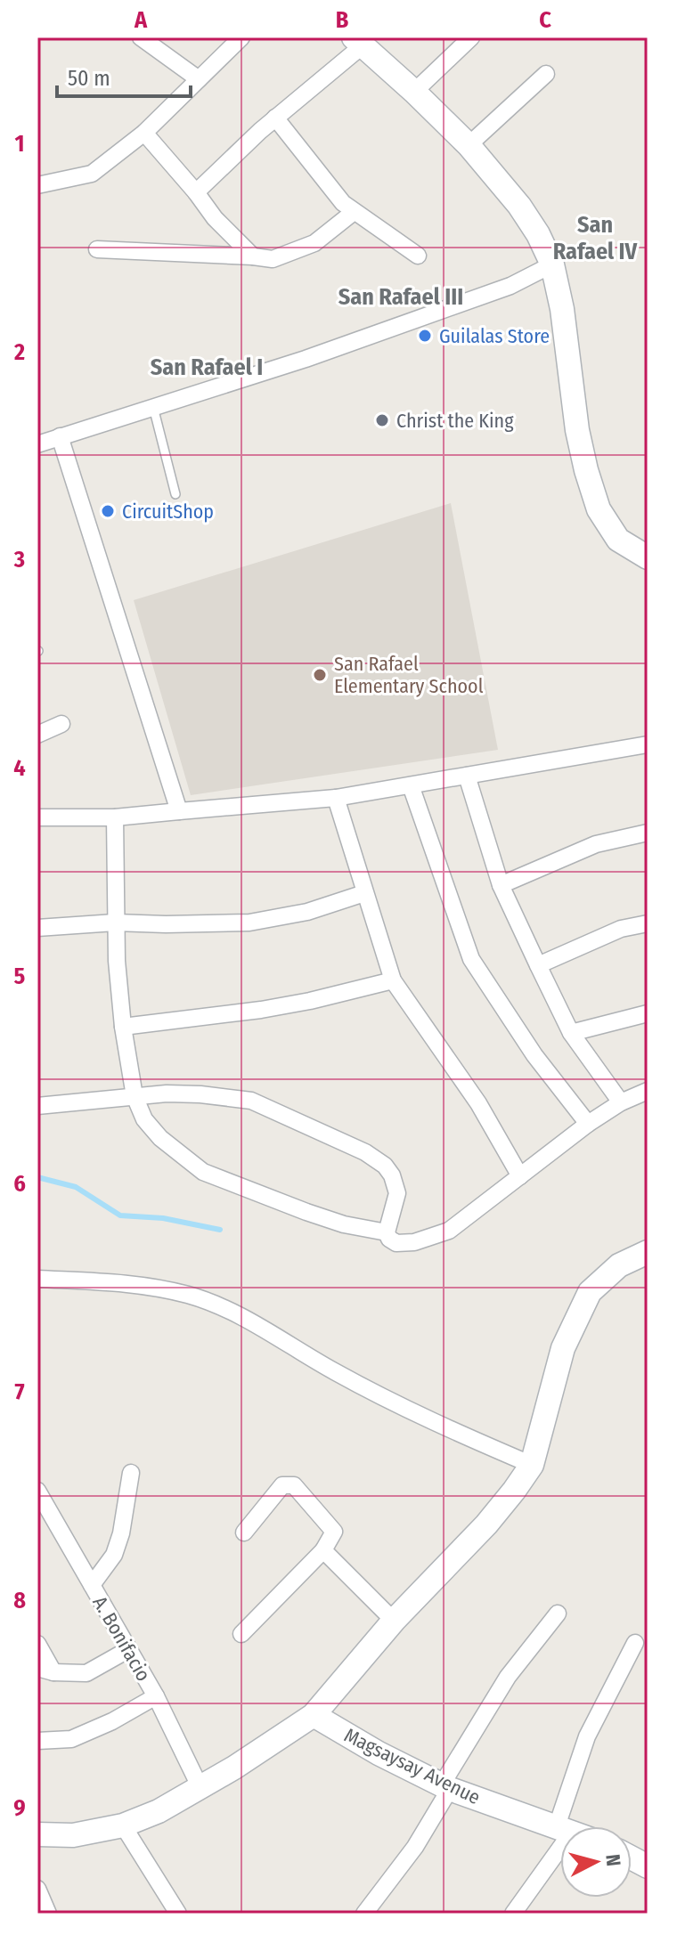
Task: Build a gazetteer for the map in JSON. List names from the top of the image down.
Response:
{
  "streets": {
    "street": ["A. Bonifacio", "Magsaysay Avenue"]
  },
  "districts": ["San Rafael IV", "San Rafael III", "San Rafael I"],
  "places": [
    "Guilalas Store",
    "Christ the King",
    "CircuitShop",
    "San Rafael Elementary School"
  ],
  "scale_bar": "50 m",
  "north": "right",
  "grid": {
    "columns": ["A", "B", "C"],
    "rows": [
      "1",
      "2",
      "3",
      "4",
      "5",
      "6",
      "7",
      "8",
      "9"
    ]
  }
}
